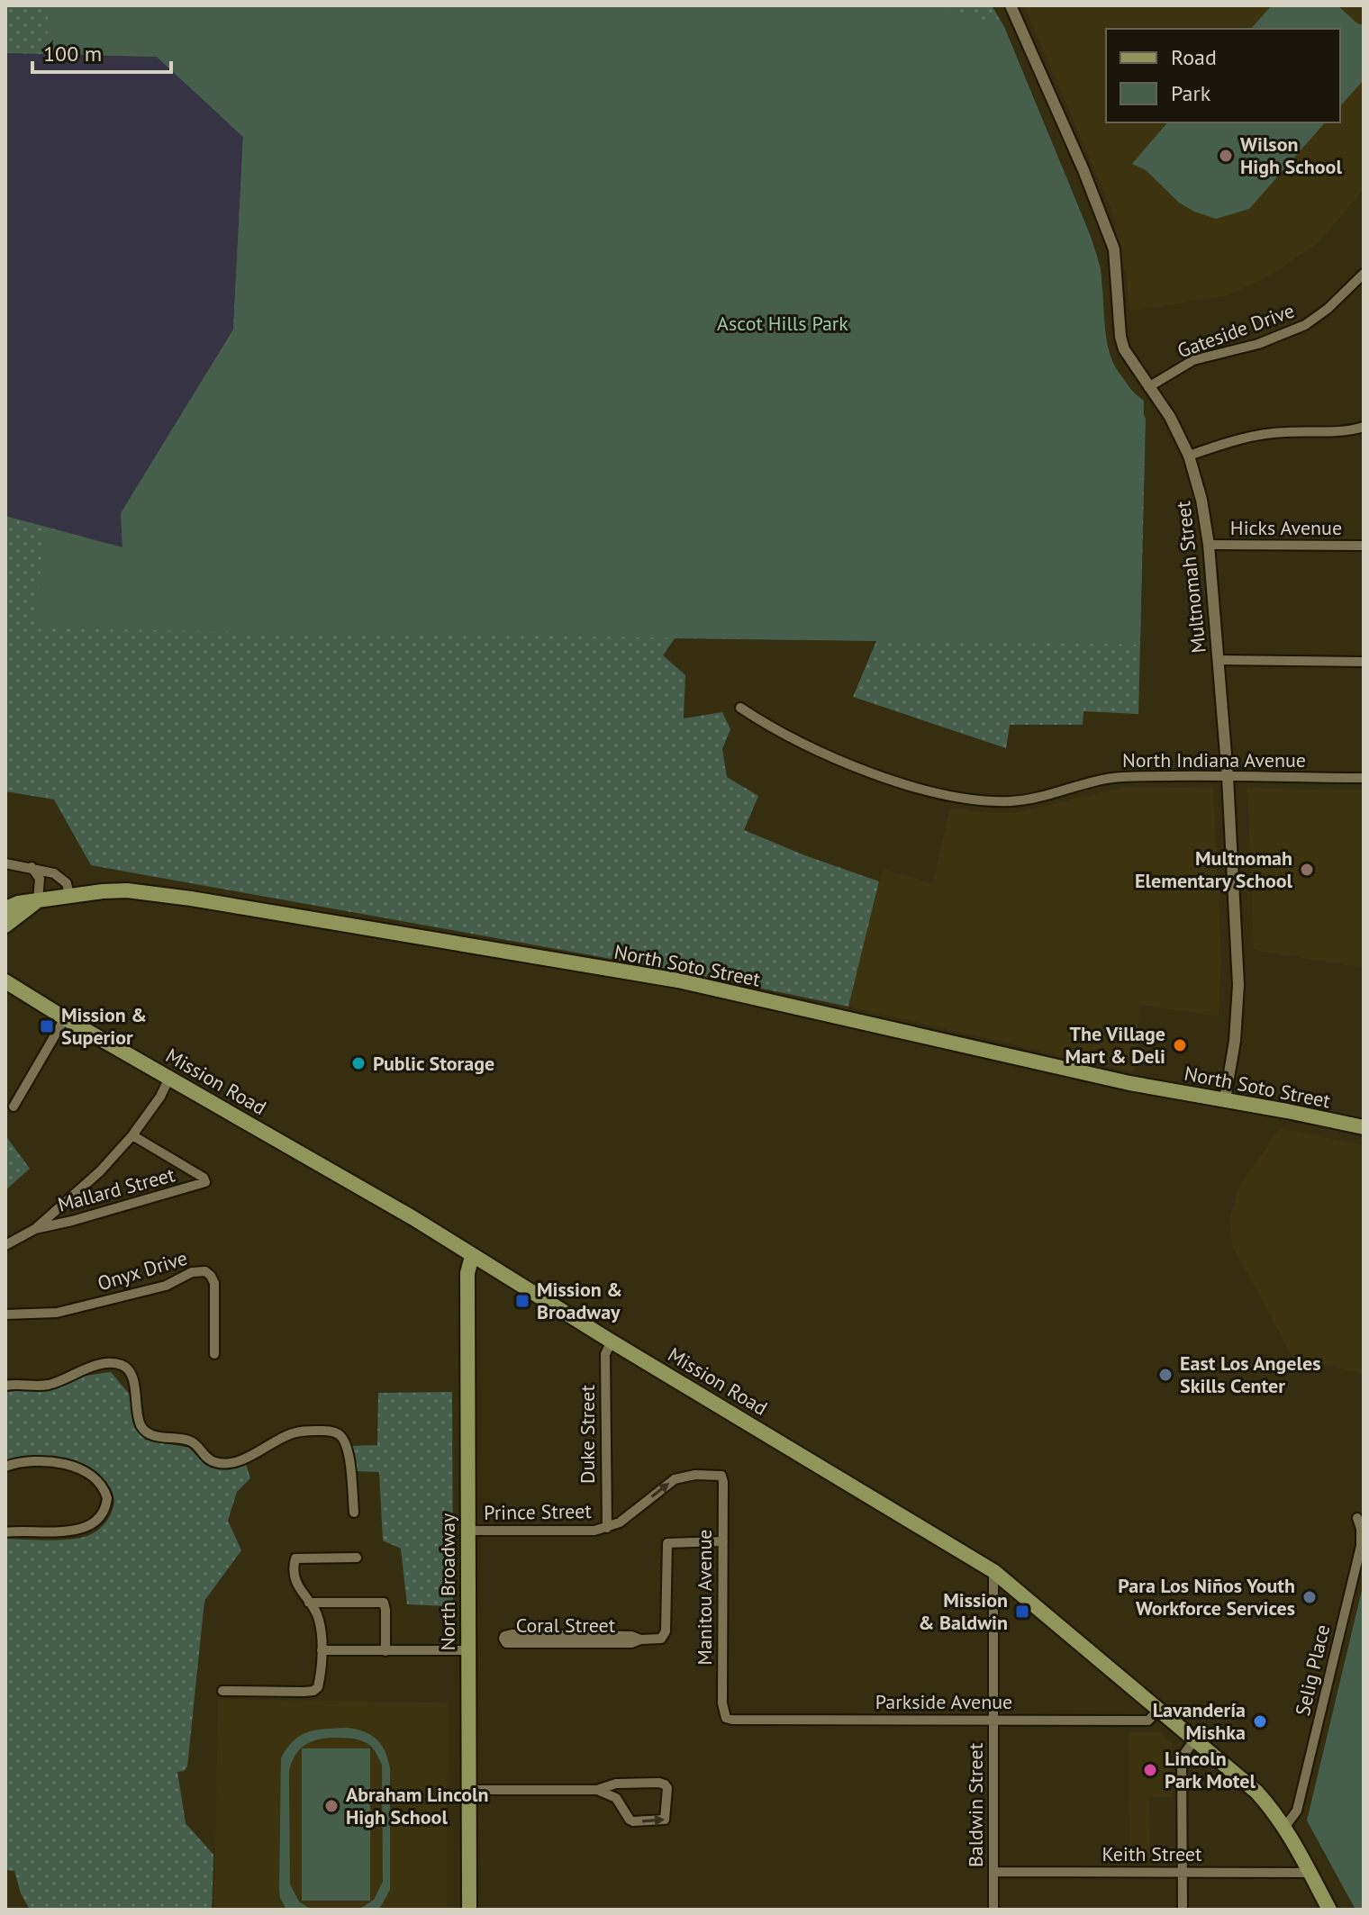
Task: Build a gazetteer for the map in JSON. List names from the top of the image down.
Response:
{
  "streets": {
    "main road": ["North Soto Street", "Mission Road", "North Broadway"],
    "street": [
      "Gateside Drive",
      "Hicks Avenue",
      "Multnomah Street",
      "North Indiana Avenue",
      "Mallard Street",
      "Onyx Drive",
      "Duke Street",
      "Prince Street",
      "Manitou Avenue",
      "Coral Street",
      "Selig Place",
      "Parkside Avenue",
      "Baldwin Street",
      "Keith Street"
    ]
  },
  "crossings": [
    ["Gateside Drive", "Multnomah Street"],
    ["Hicks Avenue", "Multnomah Street"],
    ["Multnomah Street", "North Indiana Avenue"],
    ["Multnomah Street", "North Soto Street"],
    ["Mission Road", "Duke Street"],
    ["Mission Road", "North Broadway"],
    ["Mission Road", "Selig Place"],
    ["Mission Road", "Parkside Avenue"],
    ["Mission Road", "Baldwin Street"],
    ["Mission Road", "Keith Street"],
    ["Duke Street", "Prince Street"],
    ["Prince Street", "North Broadway"],
    ["Prince Street", "Manitou Avenue"],
    ["Manitou Avenue", "Coral Street"],
    ["Manitou Avenue", "Parkside Avenue"],
    ["Parkside Avenue", "Baldwin Street"],
    ["Baldwin Street", "Keith Street"]
  ],
  "one_way": ["Prince Street"],
  "parks": ["Ascot Hills Park"],
  "places": {
    "other": [
      "Wilson High School",
      "Multnomah Elementary School",
      "The Village Mart & Deli",
      "Public Storage",
      "East Los Angeles Skills Center",
      "Para Los Niños Youth Workforce Services",
      "Lavandería Mishka",
      "Lincoln Park Motel",
      "Abraham Lincoln High School"
    ],
    "transit": ["Mission & Superior", "Mission & Broadway", "Mission & Baldwin"]
  },
  "legend": ["Road", "Park"],
  "scale_bar": "100 m"
}
